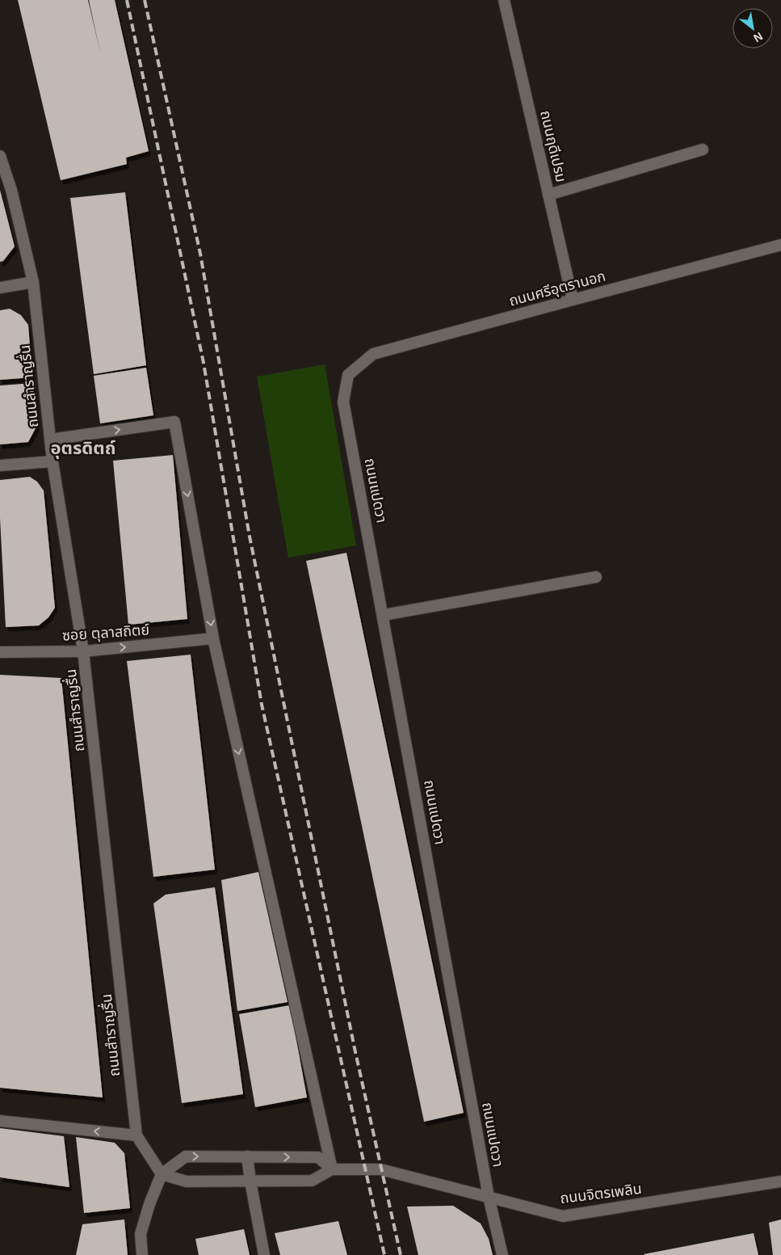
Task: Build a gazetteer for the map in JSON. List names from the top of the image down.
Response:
{
  "streets": {
    "street": [
      "ถนนฤดีเปรม",
      "ถนนศรีอุตรานอก",
      "ถนนสำราญรื่น",
      "ถนนแปดวา",
      "ซอย ตุลาสถิตย์",
      "ถนนจิตรเพลิน"
    ]
  },
  "crossings": [
    ["ถนนฤดีเปรม", "ถนนศรีอุตรานอก"],
    ["ถนนศรีอุตรานอก", "ถนนแปดวา"],
    ["ถนนสำราญรื่น", "ซอย ตุลาสถิตย์"],
    ["ถนนแปดวา", "ถนนจิตรเพลิน"]
  ],
  "one_way": ["ซอย ตุลาสถิตย์"],
  "districts": ["อุตรดิตถ์"],
  "north": "bottom right"
}
